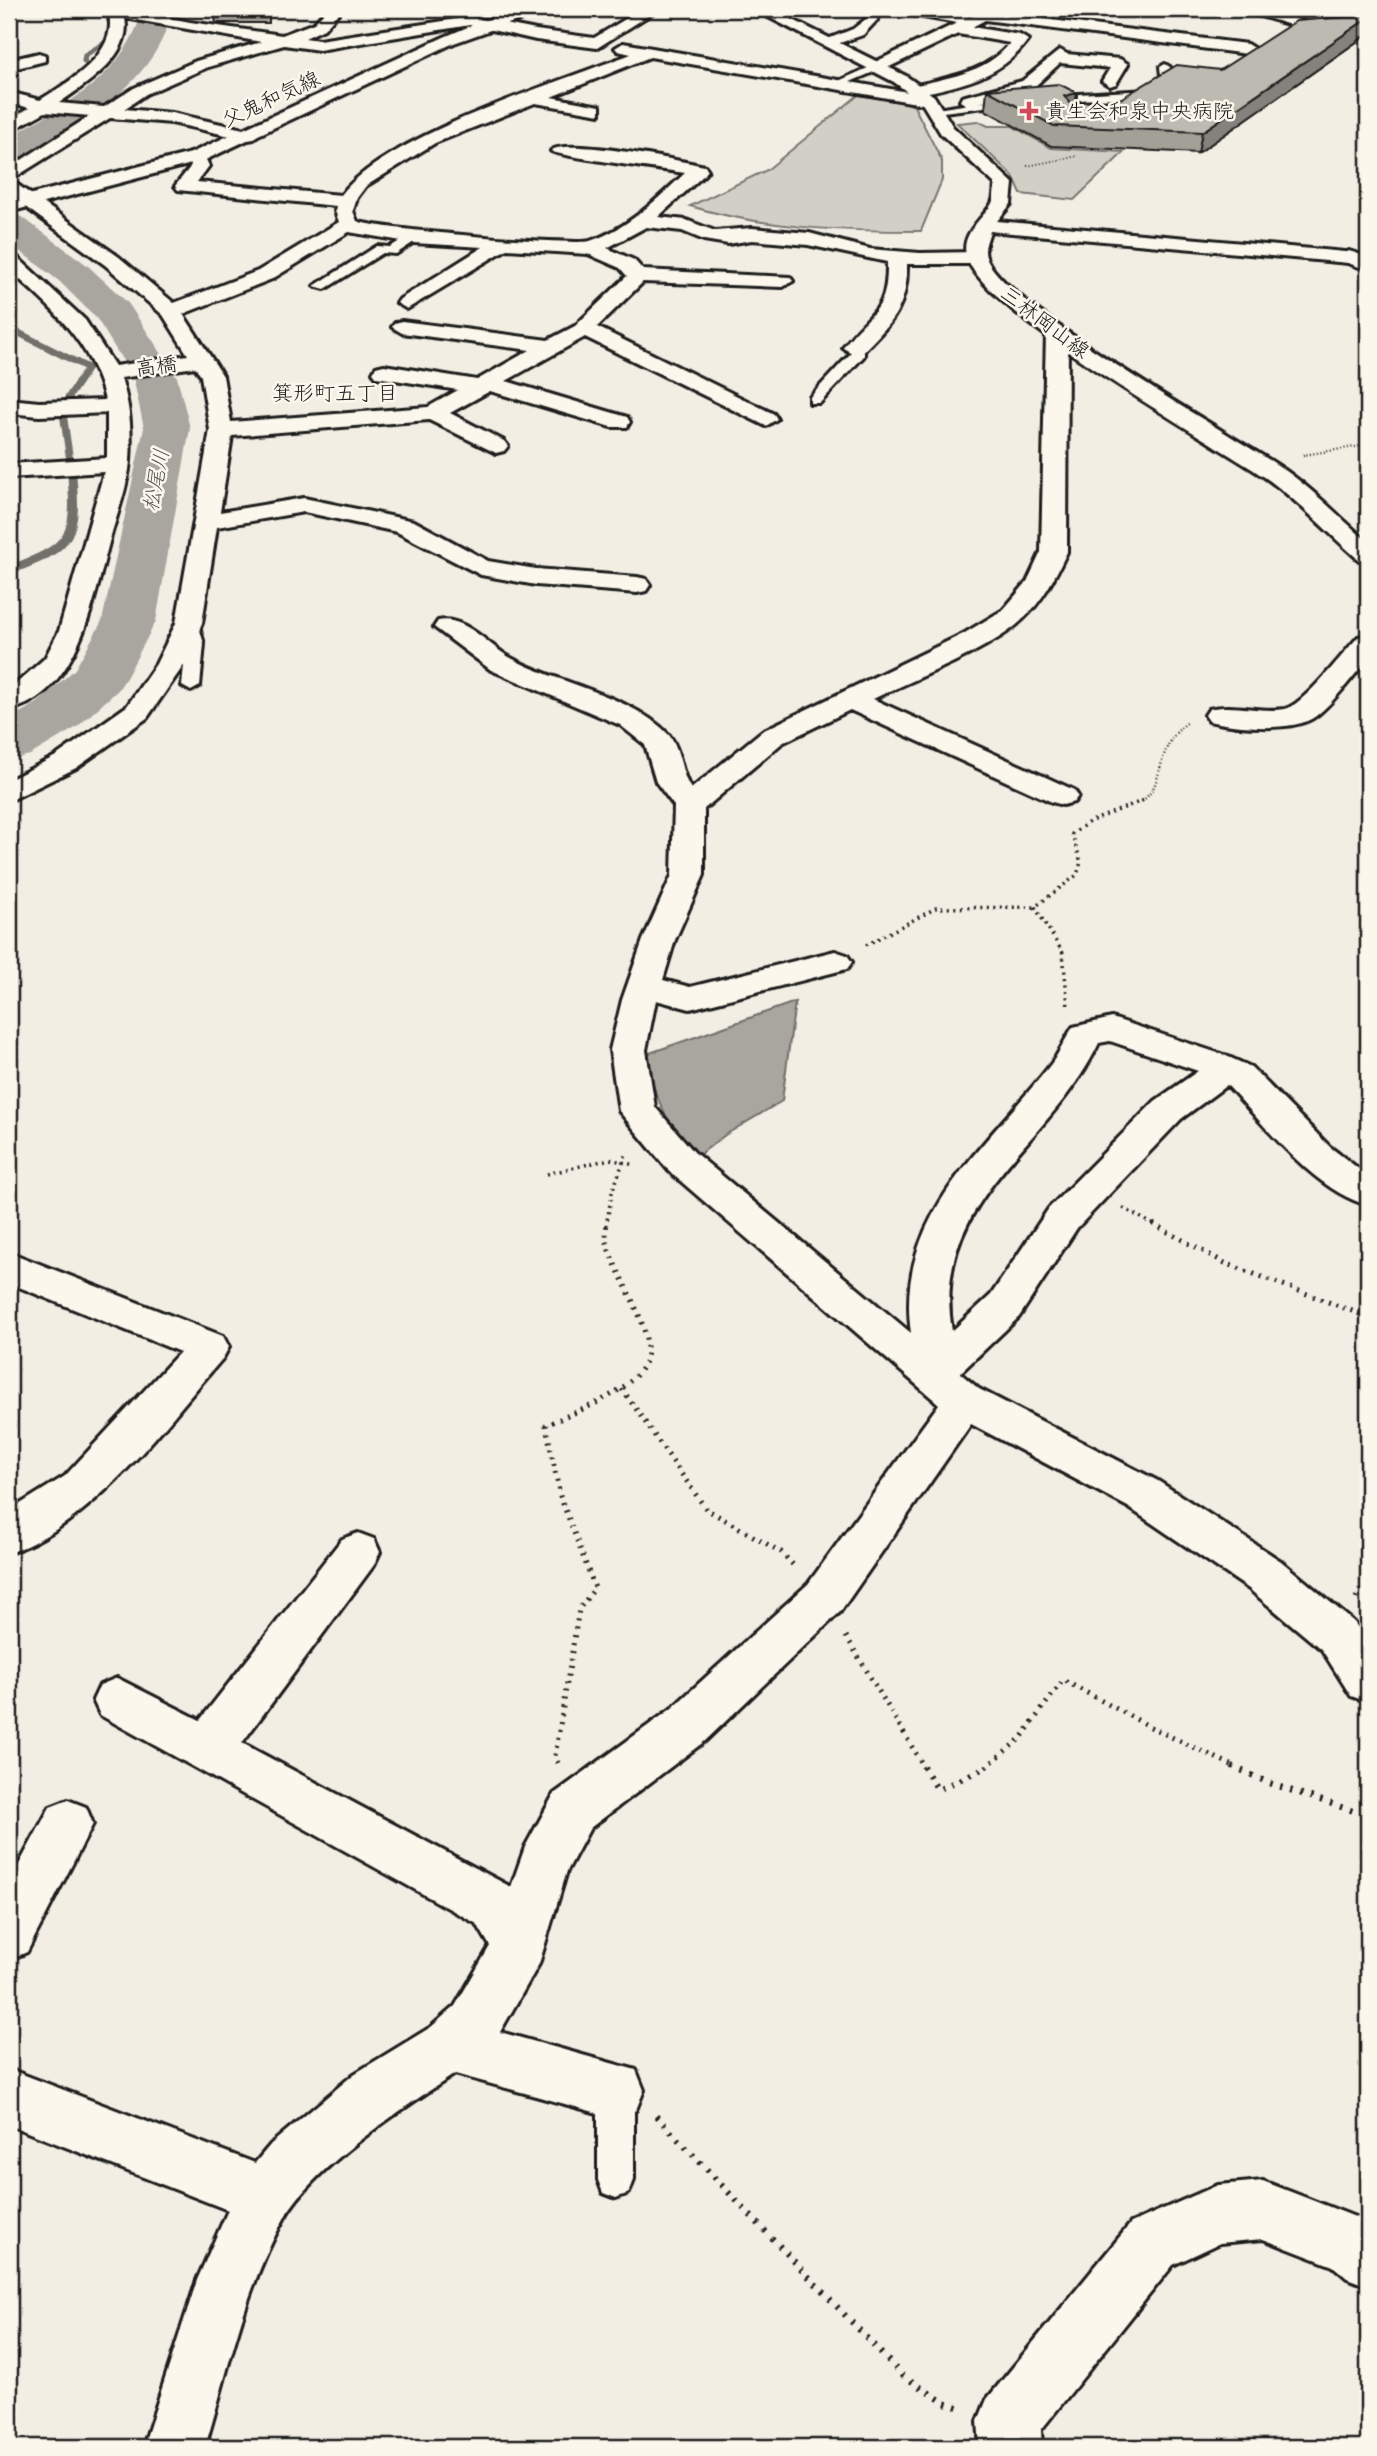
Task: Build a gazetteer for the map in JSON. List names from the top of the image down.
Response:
{
  "streets": {
    "street": ["父鬼和気線", "三林岡山線", "高橋"]
  },
  "districts": ["箕形町五丁目"],
  "water": ["松尾川"],
  "places": {
    "health": ["貴生会和泉中央病院"]
  }
}
